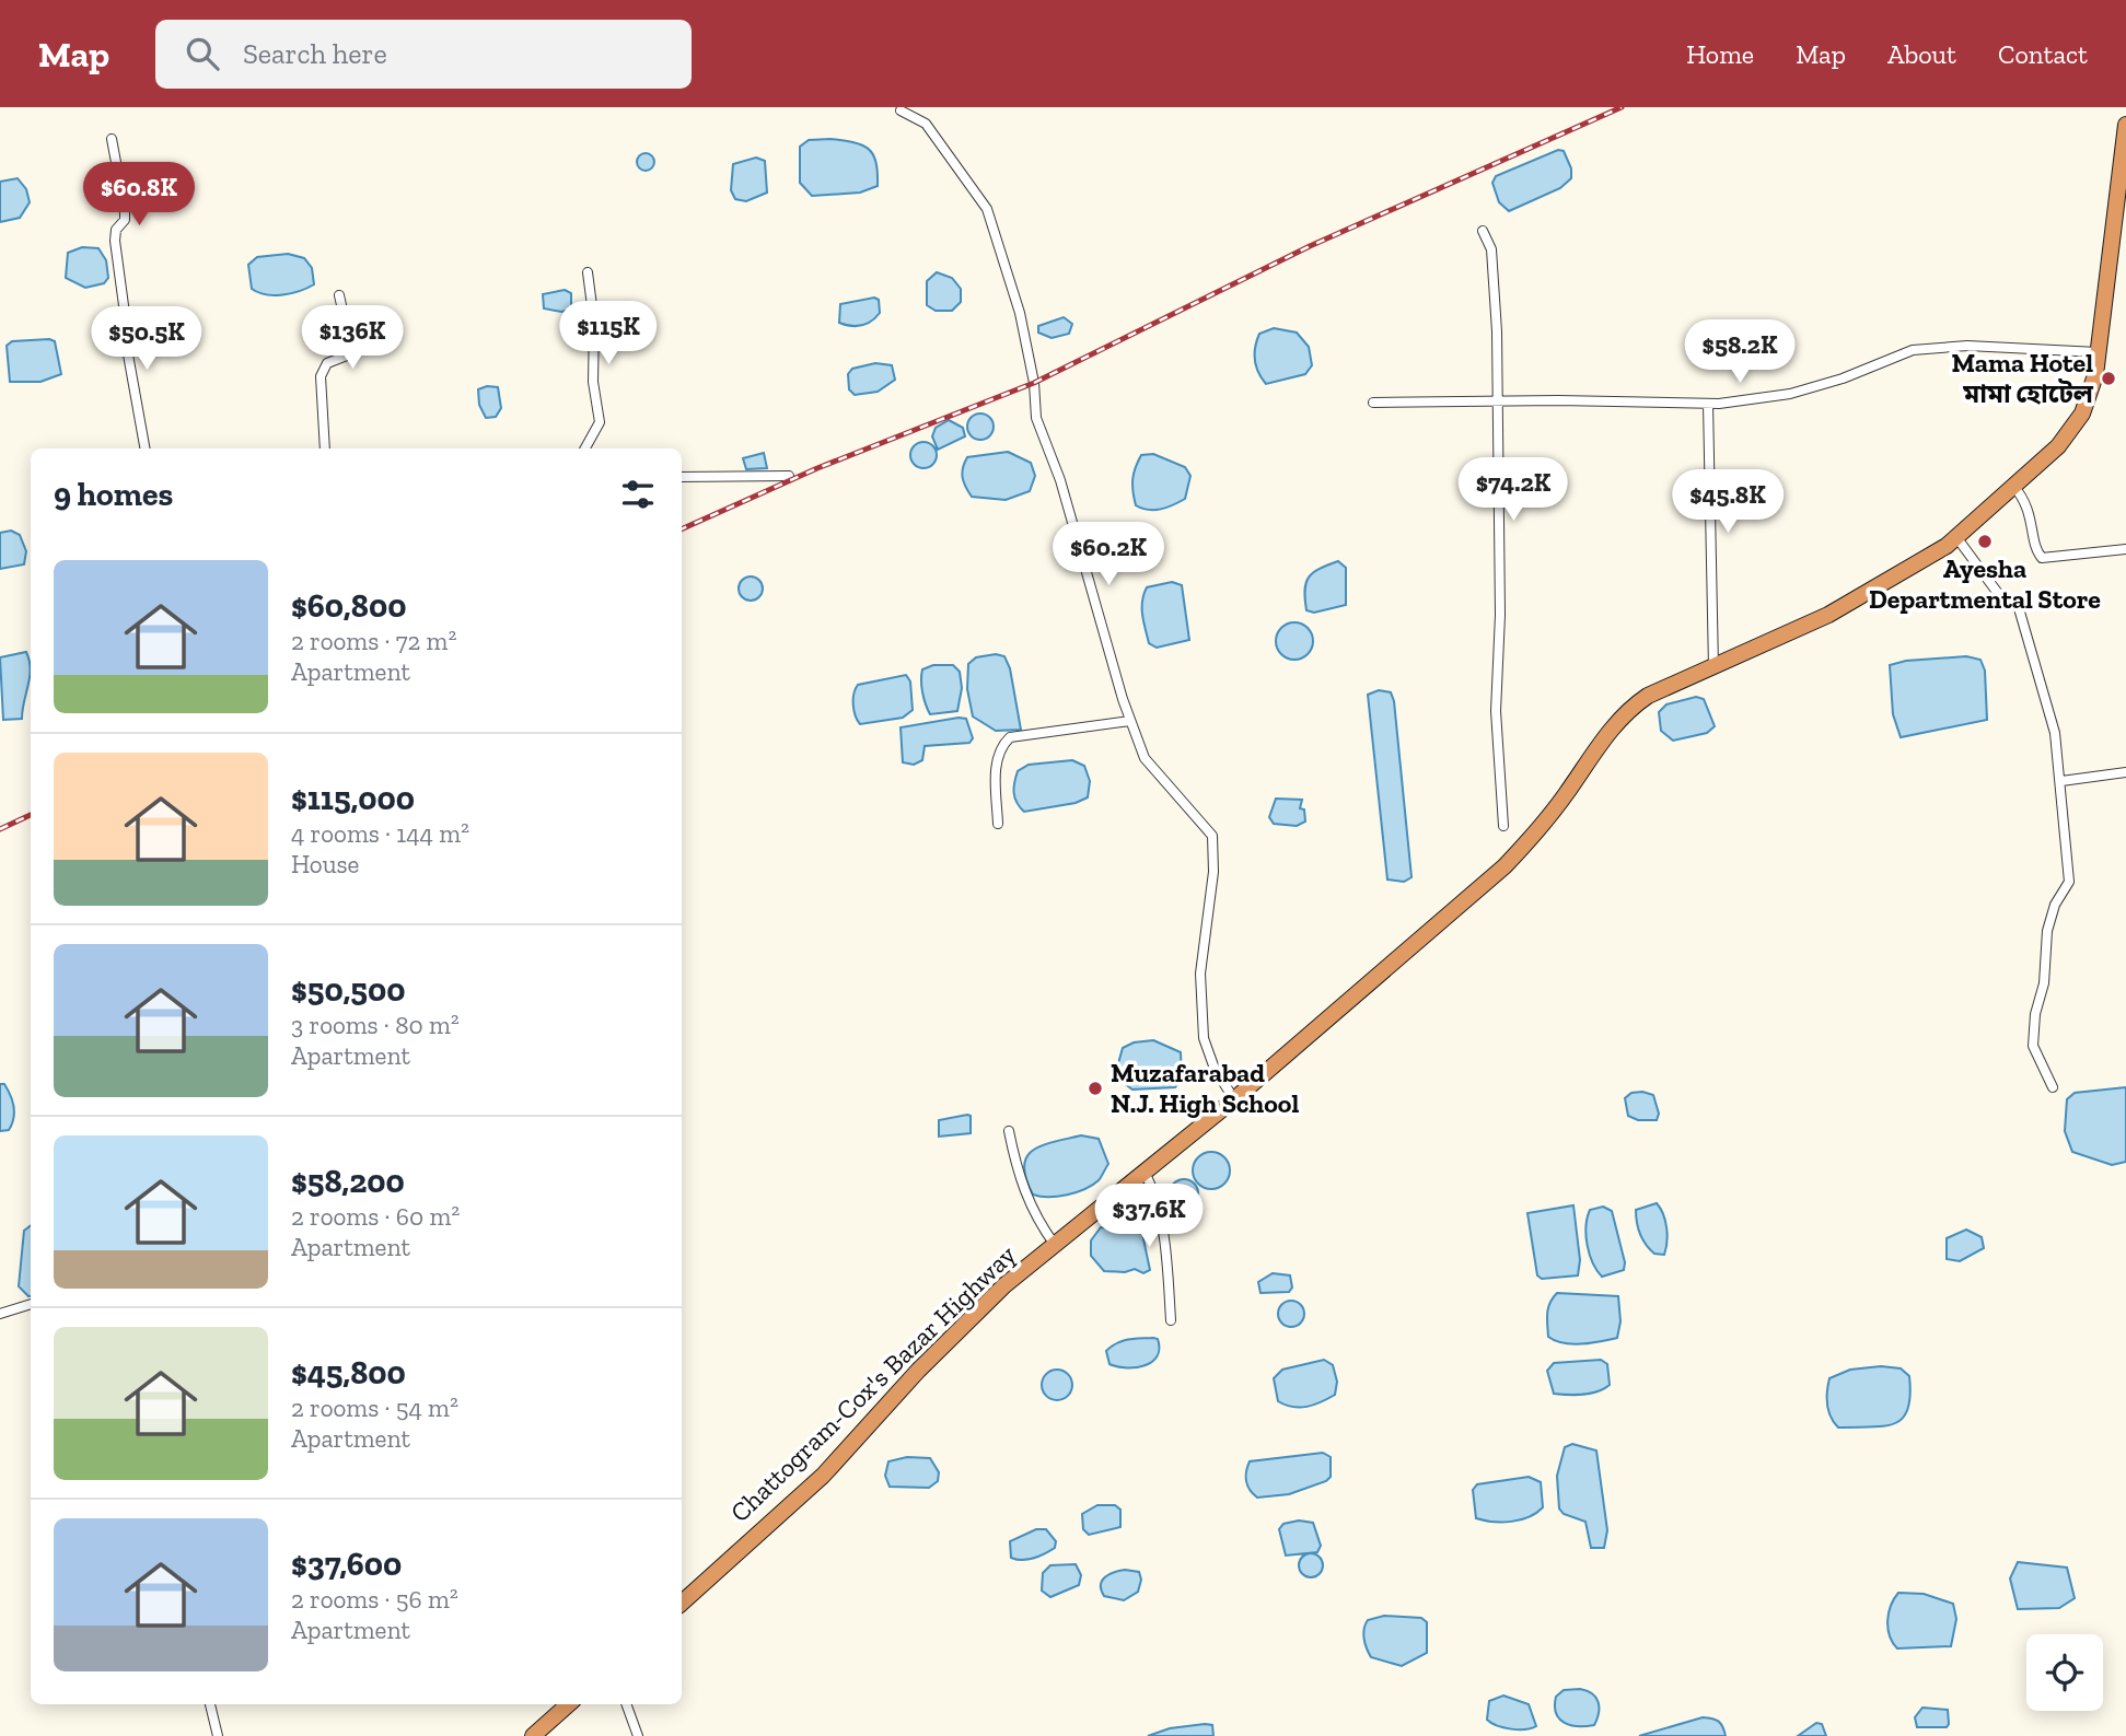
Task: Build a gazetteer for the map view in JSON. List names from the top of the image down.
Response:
{
  "streets": {
    "highway": ["Chattogram-Cox's Bazar Highway"]
  },
  "places": ["Mama Hotel মামা হোটেল", "Ayesha Departmental Store", "Muzafarabad N.J. High School"],
  "page": {
    "header": "Map",
    "search": "Search here",
    "nav": [
      "Home",
      "Map",
      "About",
      "Contact"
    ],
    "price": [
      "$60.8K",
      "$115K",
      "$136K",
      "$50.5K",
      "$58.2K",
      "$74.2K",
      "$45.8K",
      "$60.2K",
      "$37.6K"
    ],
    "heading": "9 homes",
    "list": [
      {
        "name": "$60,800",
        "note": "2 rooms · 72 m² · Apartment"
      },
      {
        "name": "$115,000",
        "note": "4 rooms · 144 m² · House"
      },
      {
        "name": "$50,500",
        "note": "3 rooms · 80 m² · Apartment"
      },
      {
        "name": "$58,200",
        "note": "2 rooms · 60 m² · Apartment"
      },
      {
        "name": "$45,800",
        "note": "2 rooms · 54 m² · Apartment"
      },
      {
        "name": "$37,600",
        "note": "2 rooms · 56 m² · Apartment"
      }
    ]
  }
}
